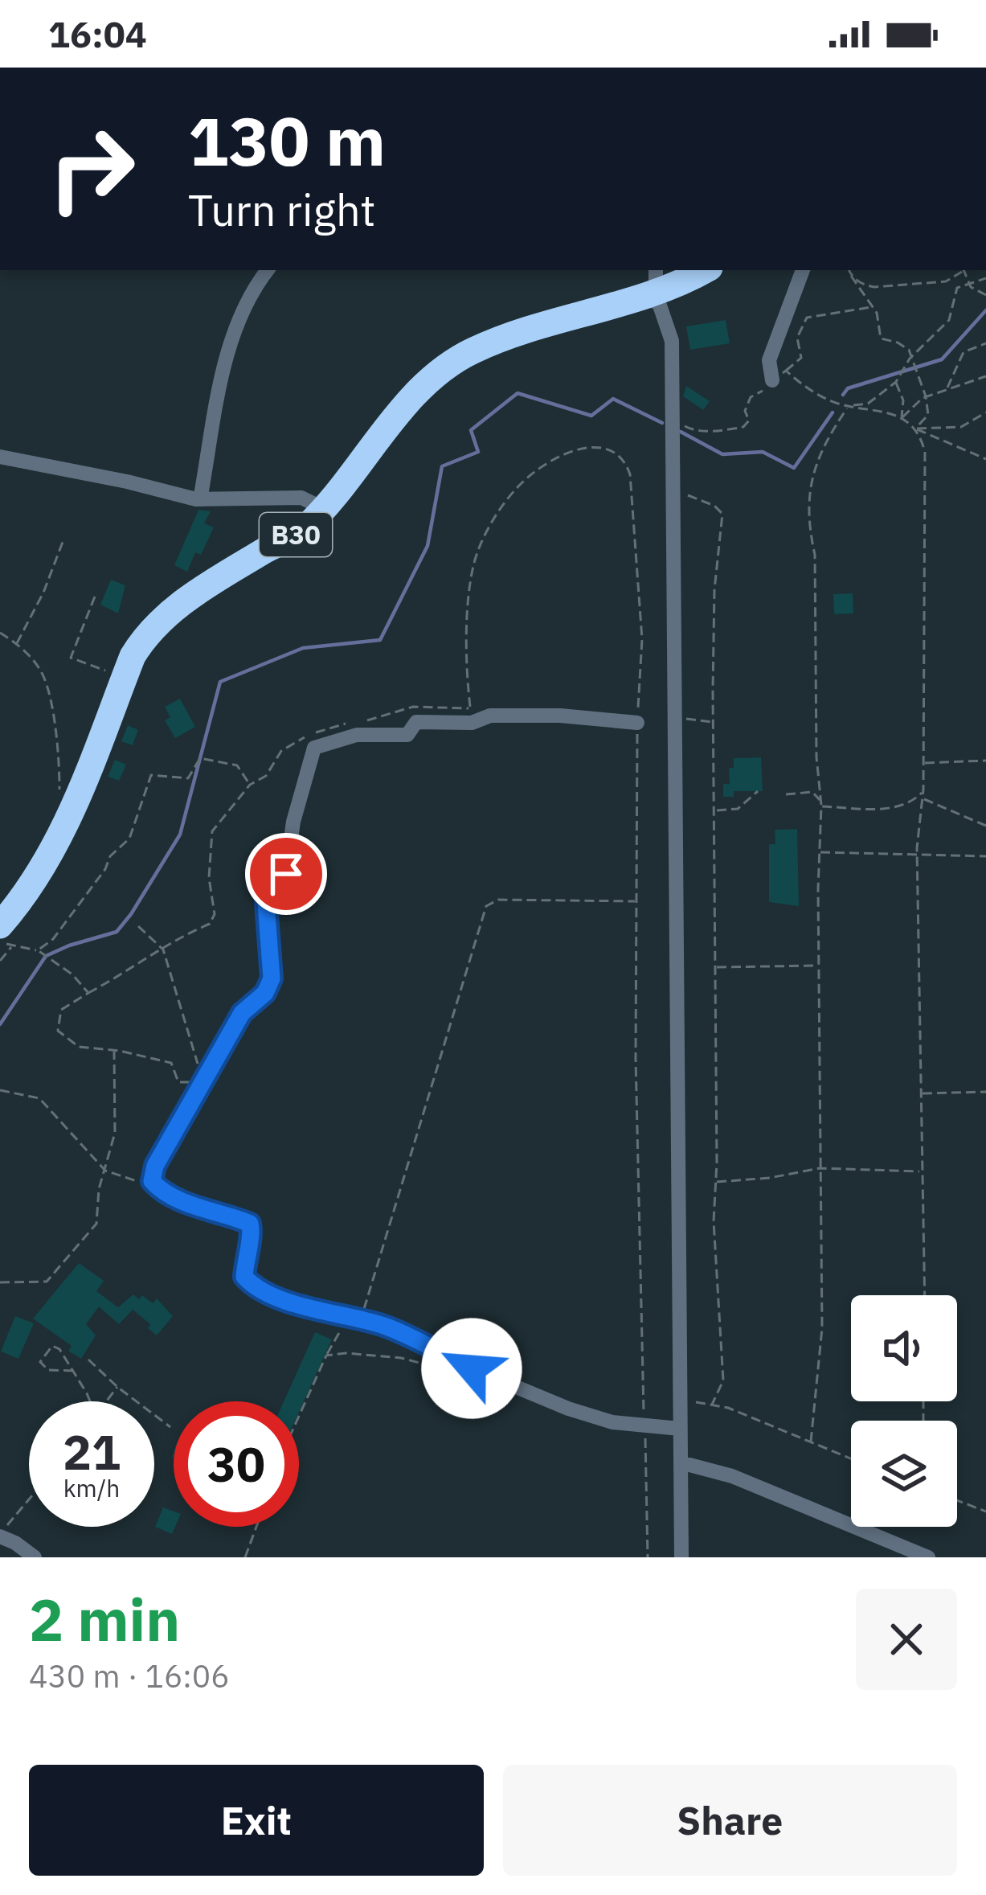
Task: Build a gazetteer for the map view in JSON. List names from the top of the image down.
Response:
{
  "streets": {
    "highway": ["B30"]
  },
  "page": {
    "status": "16:04",
    "turn": ["130 m", "Turn right"],
    "speed": "21 km/h",
    "limit": "30",
    "heading": ["2 min", "430 m · 16:06"],
    "buttons": ["Exit", "Share"]
  }
}
